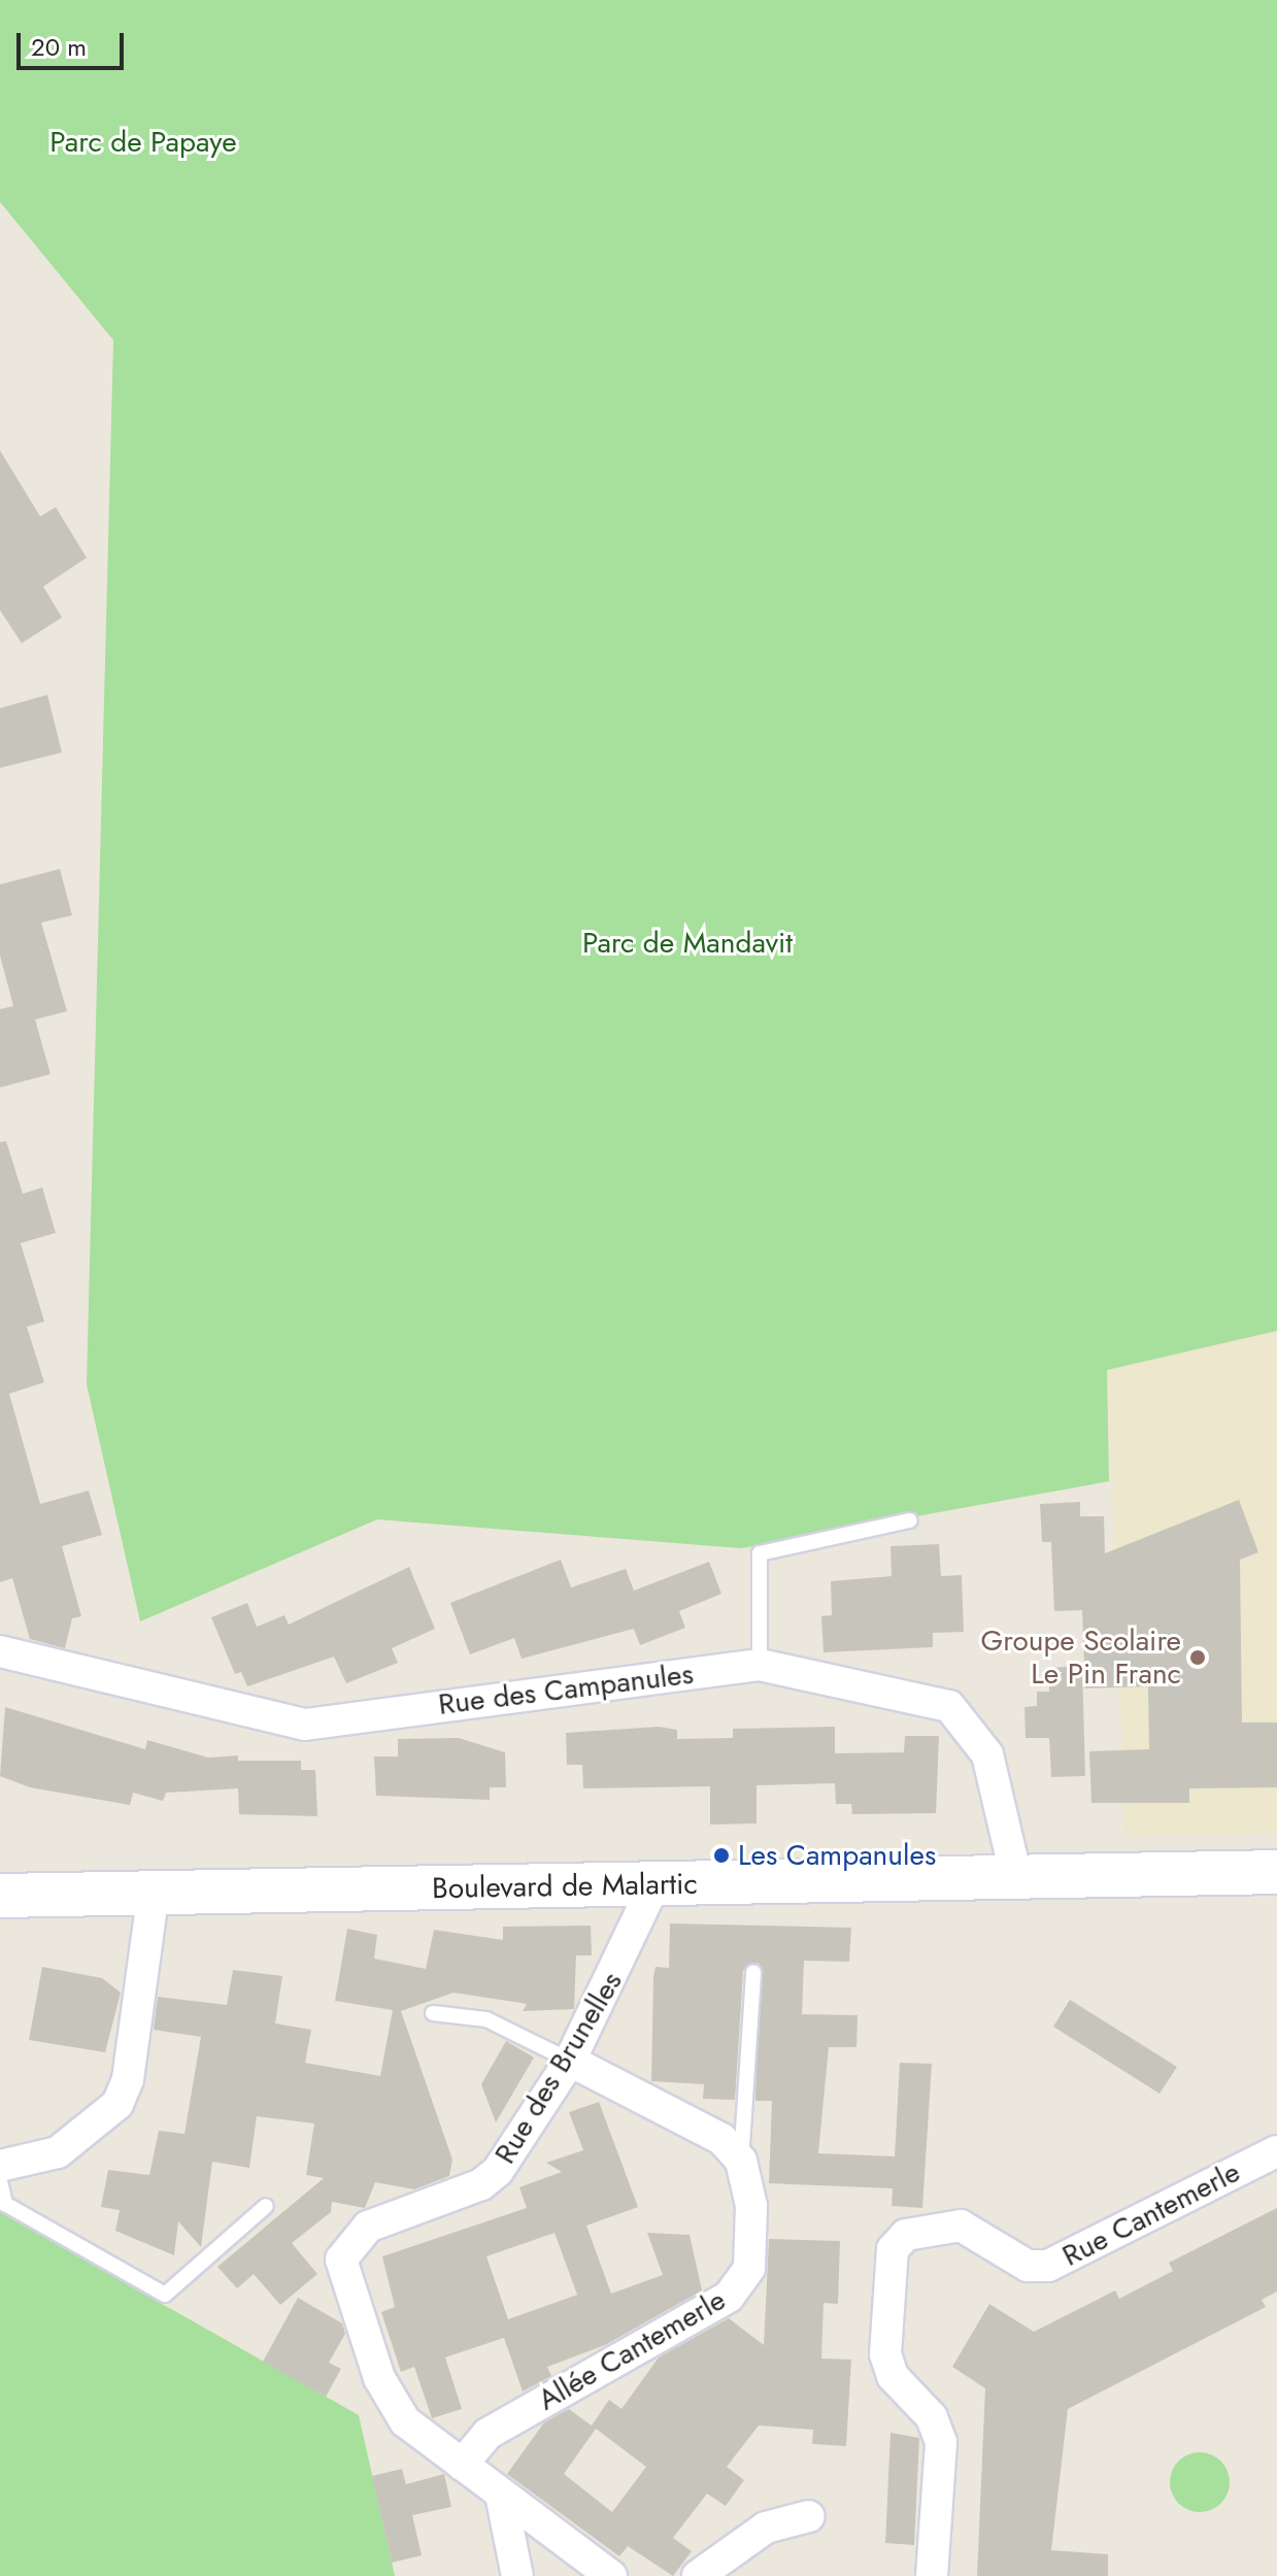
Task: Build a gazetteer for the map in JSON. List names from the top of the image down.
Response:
{
  "streets": {
    "street": [
      "Rue des Campanules",
      "Boulevard de Malartic",
      "Rue des Brunelles",
      "Rue Cantemerle",
      "Allée Cantemerle"
    ]
  },
  "crossings": [
    ["Rue des Campanules", "Boulevard de Malartic"],
    ["Boulevard de Malartic", "Rue des Brunelles"],
    ["Rue des Brunelles", "Allée Cantemerle"]
  ],
  "parks": ["Parc de Papaye", "Parc de Mandavit"],
  "places": ["Groupe Scolaire Le Pin Franc", "Les Campanules"],
  "scale_bar": "20 m"
}
